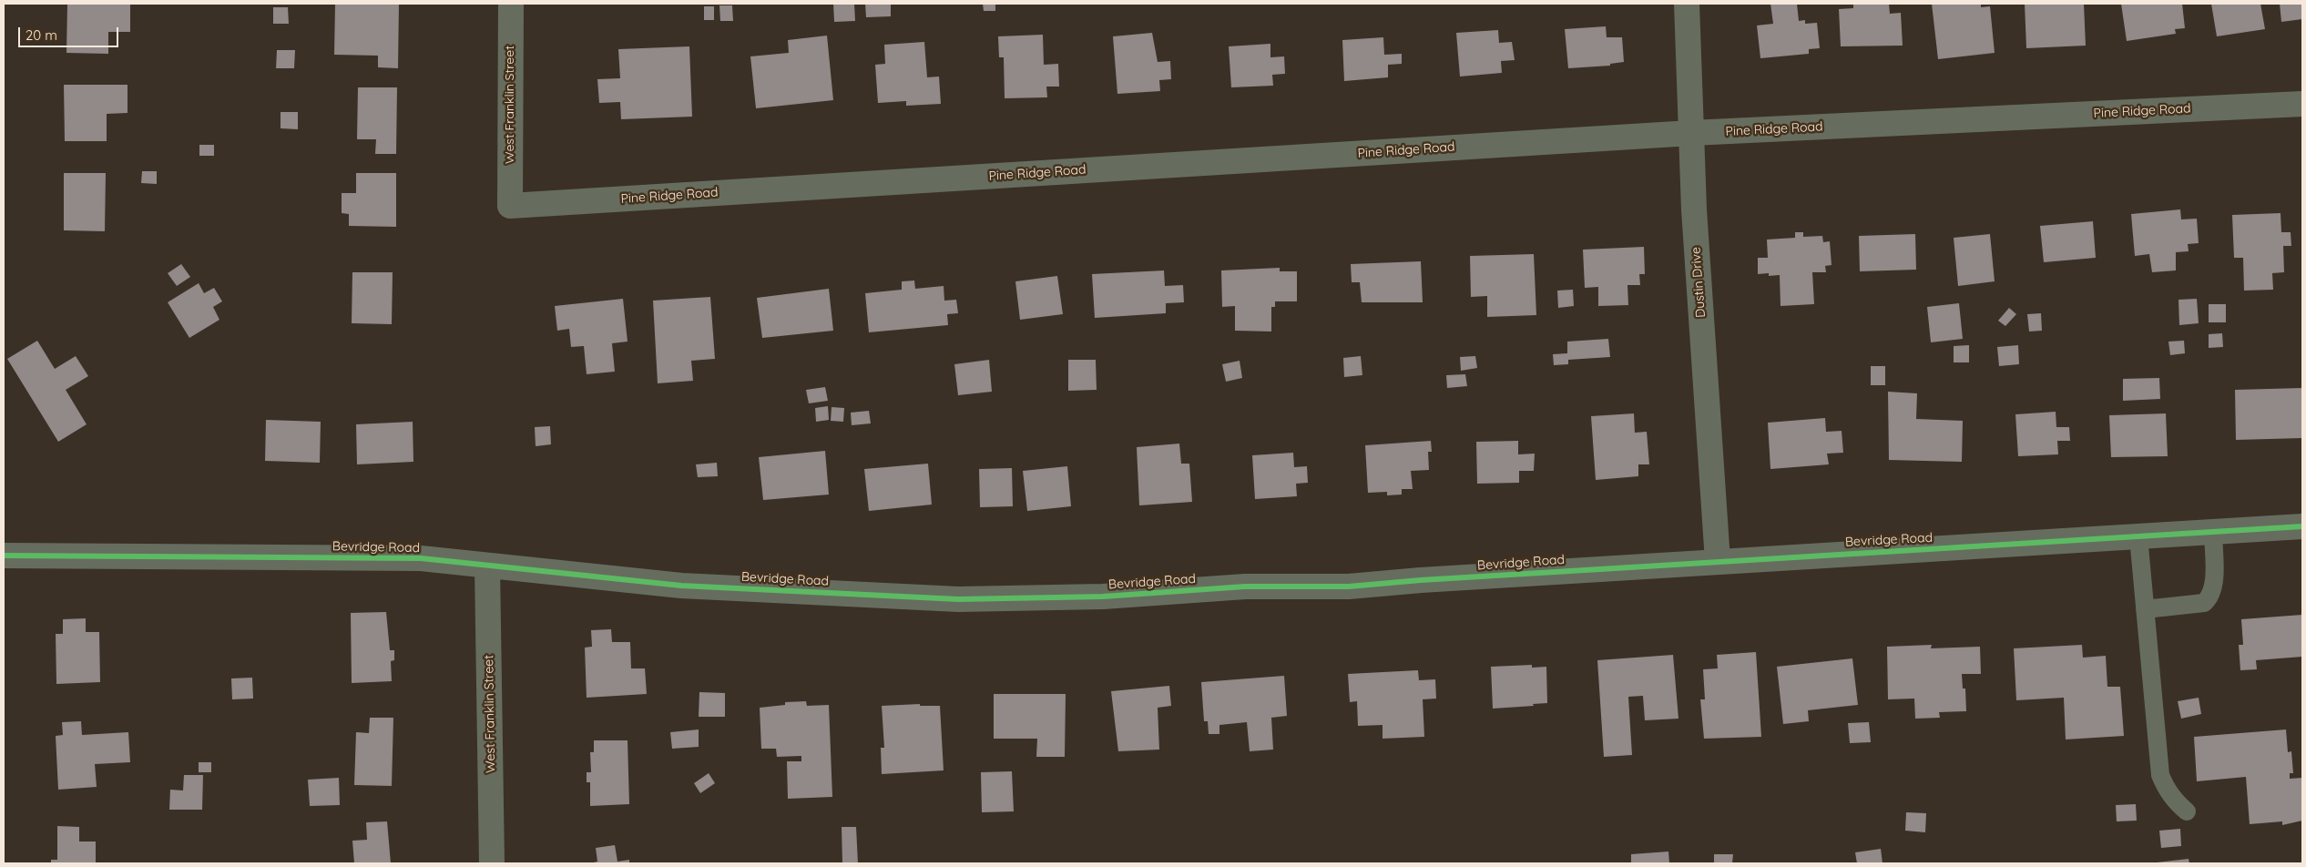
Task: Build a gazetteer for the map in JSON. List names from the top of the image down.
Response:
{
  "streets": {
    "street": [
      "West Franklin Street",
      "Pine Ridge Road",
      "Dustin Drive",
      "Bevridge Road"
    ]
  },
  "crossings": [
    ["West Franklin Street", "Pine Ridge Road"],
    ["West Franklin Street", "Bevridge Road"],
    ["Pine Ridge Road", "Dustin Drive"],
    ["Dustin Drive", "Bevridge Road"]
  ],
  "scale_bar": "20 m"
}
